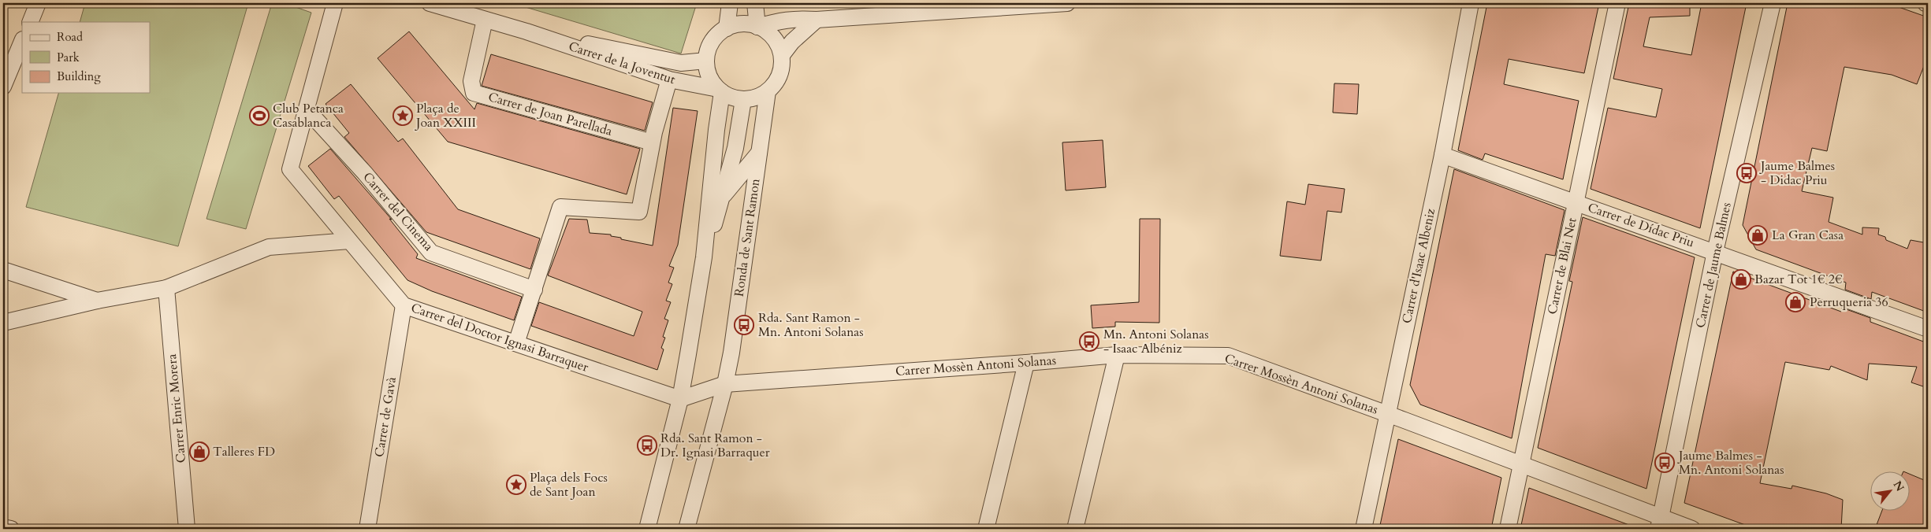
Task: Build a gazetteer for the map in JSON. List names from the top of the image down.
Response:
{
  "streets": {
    "street": [
      "Carrer de la Joventut",
      "Carrer de Joan Parellada",
      "Carrer del Cinema",
      "Carrer de Dídac Priu",
      "Ronda de Sant Ramon",
      "Carrer de Jaume Balmes",
      "Carrer d'Isaac Albeniz",
      "Carrer de Blai Net",
      "Carrer del Doctor Ignasi Barraquer",
      "Carrer Mossèn Antoni Solanas",
      "Carrer Enric Morera",
      "Carrer de Gavà"
    ]
  },
  "crossings": [
    ["Carrer de la Joventut", "Carrer de Joan Parellada"],
    ["Carrer de la Joventut", "Ronda de Sant Ramon"],
    ["Carrer del Cinema", "Carrer del Doctor Ignasi Barraquer"],
    ["Carrer de Dídac Priu", "Carrer de Jaume Balmes"],
    ["Carrer de Dídac Priu", "Carrer d'Isaac Albeniz"],
    ["Carrer de Dídac Priu", "Carrer de Blai Net"],
    ["Ronda de Sant Ramon", "Carrer del Doctor Ignasi Barraquer"],
    ["Ronda de Sant Ramon", "Carrer Mossèn Antoni Solanas"],
    ["Carrer de Jaume Balmes", "Carrer Mossèn Antoni Solanas"],
    ["Carrer d'Isaac Albeniz", "Carrer Mossèn Antoni Solanas"],
    ["Carrer de Blai Net", "Carrer Mossèn Antoni Solanas"],
    ["Carrer del Doctor Ignasi Barraquer", "Carrer Mossèn Antoni Solanas"],
    ["Carrer del Doctor Ignasi Barraquer", "Carrer de Gavà"]
  ],
  "places": {
    "sports": ["Club Petanca Casablanca"],
    "place": ["Plaça de Joan XXIII", "Plaça dels Focs de Sant Joan"],
    "bus stop": [
      "Jaume Balmes - Didac Priu",
      "Rda. Sant Ramon - Mn. Antoni Solanas",
      "Mn. Antoni Solanas - Isaac Albéniz",
      "Rda. Sant Ramon - Dr. Ignasi Barraquer",
      "Jaume Balmes - Mn. Antoni Solanas"
    ],
    "shop": [
      "La Gran Casa",
      "Bazar Tot 1€ 2€",
      "Perruqueria 36",
      "Talleres FD"
    ]
  },
  "legend": ["Road", "Park", "Building"],
  "north": "top right"
}
